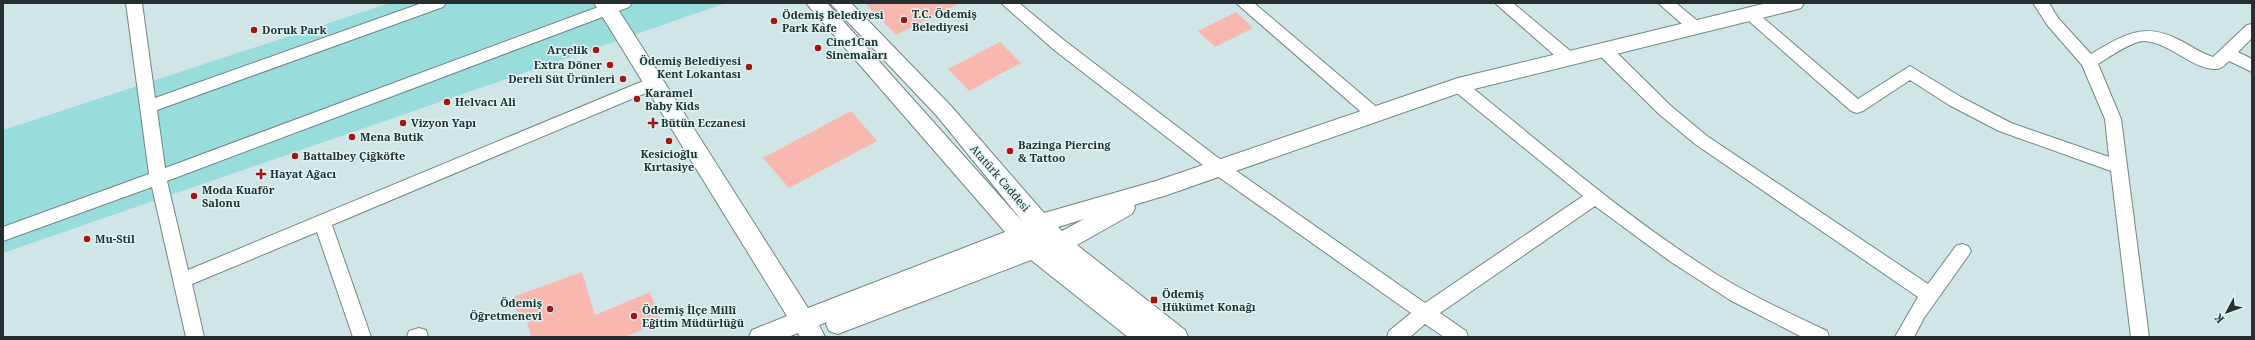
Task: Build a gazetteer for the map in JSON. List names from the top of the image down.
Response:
{
  "streets": {
    "street": ["Atatürk Caddesi"]
  },
  "places": {
    "other": [
      "T.C. Ödemiş Belediyesi",
      "Ödemiş Belediyesi Park Kafe",
      "Doruk Park",
      "Cine1Can Sinemaları",
      "Arçelik",
      "Extra Döner",
      "Ödemiş Belediyesi Kent Lokantası",
      "Dereli Süt Ürünleri",
      "Karamel Baby Kids",
      "Helvacı Ali",
      "Vizyon Yapı",
      "Mena Butik",
      "Kesicioğlu Kırtasiye",
      "Bazinga Piercing & Tattoo",
      "Battalbey Çiğköfte",
      "Moda Kuaför Salonu",
      "Mu-Stil",
      "Ödemiş Öğretmenevi",
      "Ödemiş İlçe Millî Eğitim Müdürlüğü"
    ],
    "health": ["Bütün Eczanesi", "Hayat Ağacı"],
    "transit": ["Ödemiş Hükümet Konağı"]
  },
  "north": "bottom left"
}
